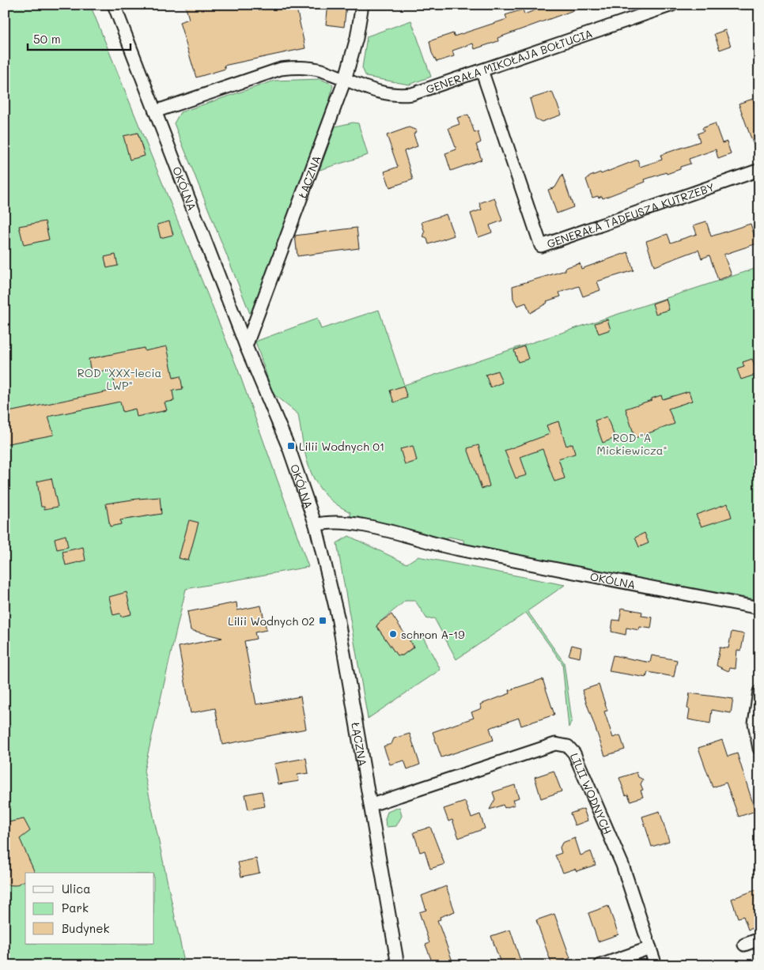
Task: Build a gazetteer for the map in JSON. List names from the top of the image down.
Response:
{
  "streets": {
    "street": [
      "GENERAŁA MIKOŁAJA BOŁTUCIA",
      "ŁĄCZNA",
      "OKÓLNA",
      "GENERAŁA TADEUSZA KUTRZEBY",
      "LILII WODNYCH"
    ]
  },
  "crossings": [
    ["GENERAŁA MIKOŁAJA BOŁTUCIA", "ŁĄCZNA"],
    ["GENERAŁA MIKOŁAJA BOŁTUCIA", "OKÓLNA"],
    ["GENERAŁA MIKOŁAJA BOŁTUCIA", "GENERAŁA TADEUSZA KUTRZEBY"],
    ["ŁĄCZNA", "OKÓLNA"],
    ["ŁĄCZNA", "LILII WODNYCH"]
  ],
  "parks": ["ROD \"XXX-lecia LWP\"", "ROD \"A Mickiewicza\""],
  "places": {
    "transit": ["Lilii Wodnych 01", "Lilii Wodnych 02"],
    "other": ["schron A-19"]
  },
  "legend": ["Ulica", "Park", "Budynek"],
  "scale_bar": "50 m"
}
